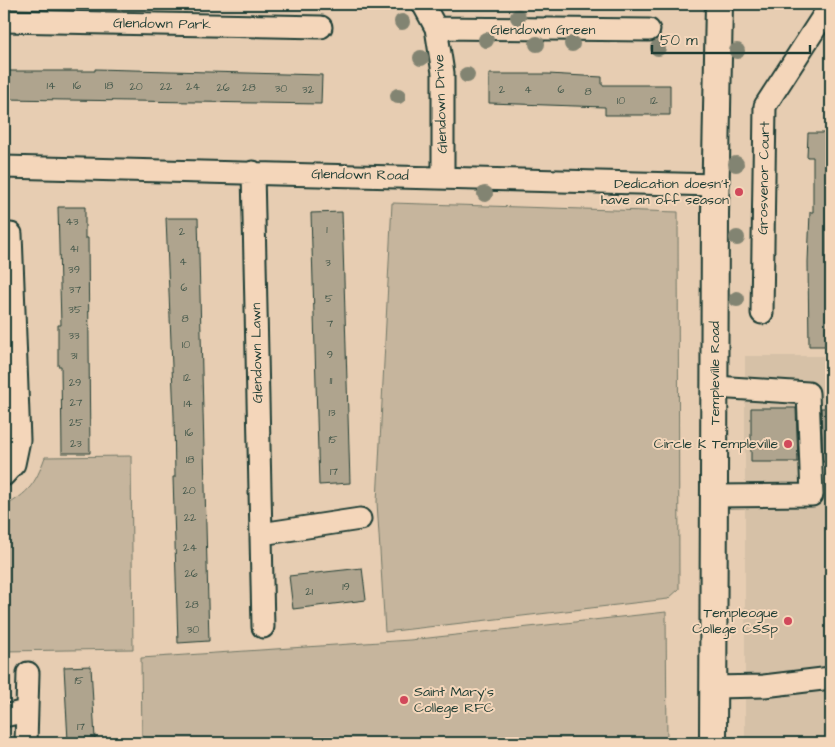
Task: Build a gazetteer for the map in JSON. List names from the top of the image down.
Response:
{
  "streets": {
    "main road": ["Templeville Road"],
    "street": [
      "Glendown Park",
      "Glendown Green",
      "Glendown Drive",
      "Glendown Road",
      "Grosvenor Court",
      "Glendown Lawn"
    ]
  },
  "crossings": [
    ["Glendown Green", "Glendown Drive"],
    ["Glendown Drive", "Glendown Road"],
    ["Glendown Road", "Glendown Lawn"],
    ["Glendown Road", "Templeville Road"]
  ],
  "places": [
    "Dedication doesn't have an off season",
    "Circle K Templeville",
    "Templeogue College CSSp",
    "Saint Mary's College RFC"
  ],
  "house_numbers": [
    "14",
    "16",
    "18",
    "20",
    "22",
    "24",
    "26",
    "28",
    "30",
    "32",
    "2",
    "4",
    "6",
    "8",
    "10",
    "12",
    "43",
    "1",
    "2",
    "41",
    "4",
    "3",
    "39",
    "6",
    "37",
    "5",
    "35",
    "8",
    "7",
    "33",
    "10",
    "9",
    "31",
    "12",
    "11",
    "29",
    "27",
    "14",
    "13",
    "25",
    "16",
    "15",
    "23",
    "18",
    "17",
    "20",
    "22",
    "24",
    "26",
    "19",
    "21",
    "28",
    "30",
    "15",
    "17"
  ],
  "scale_bar": "50 m"
}
